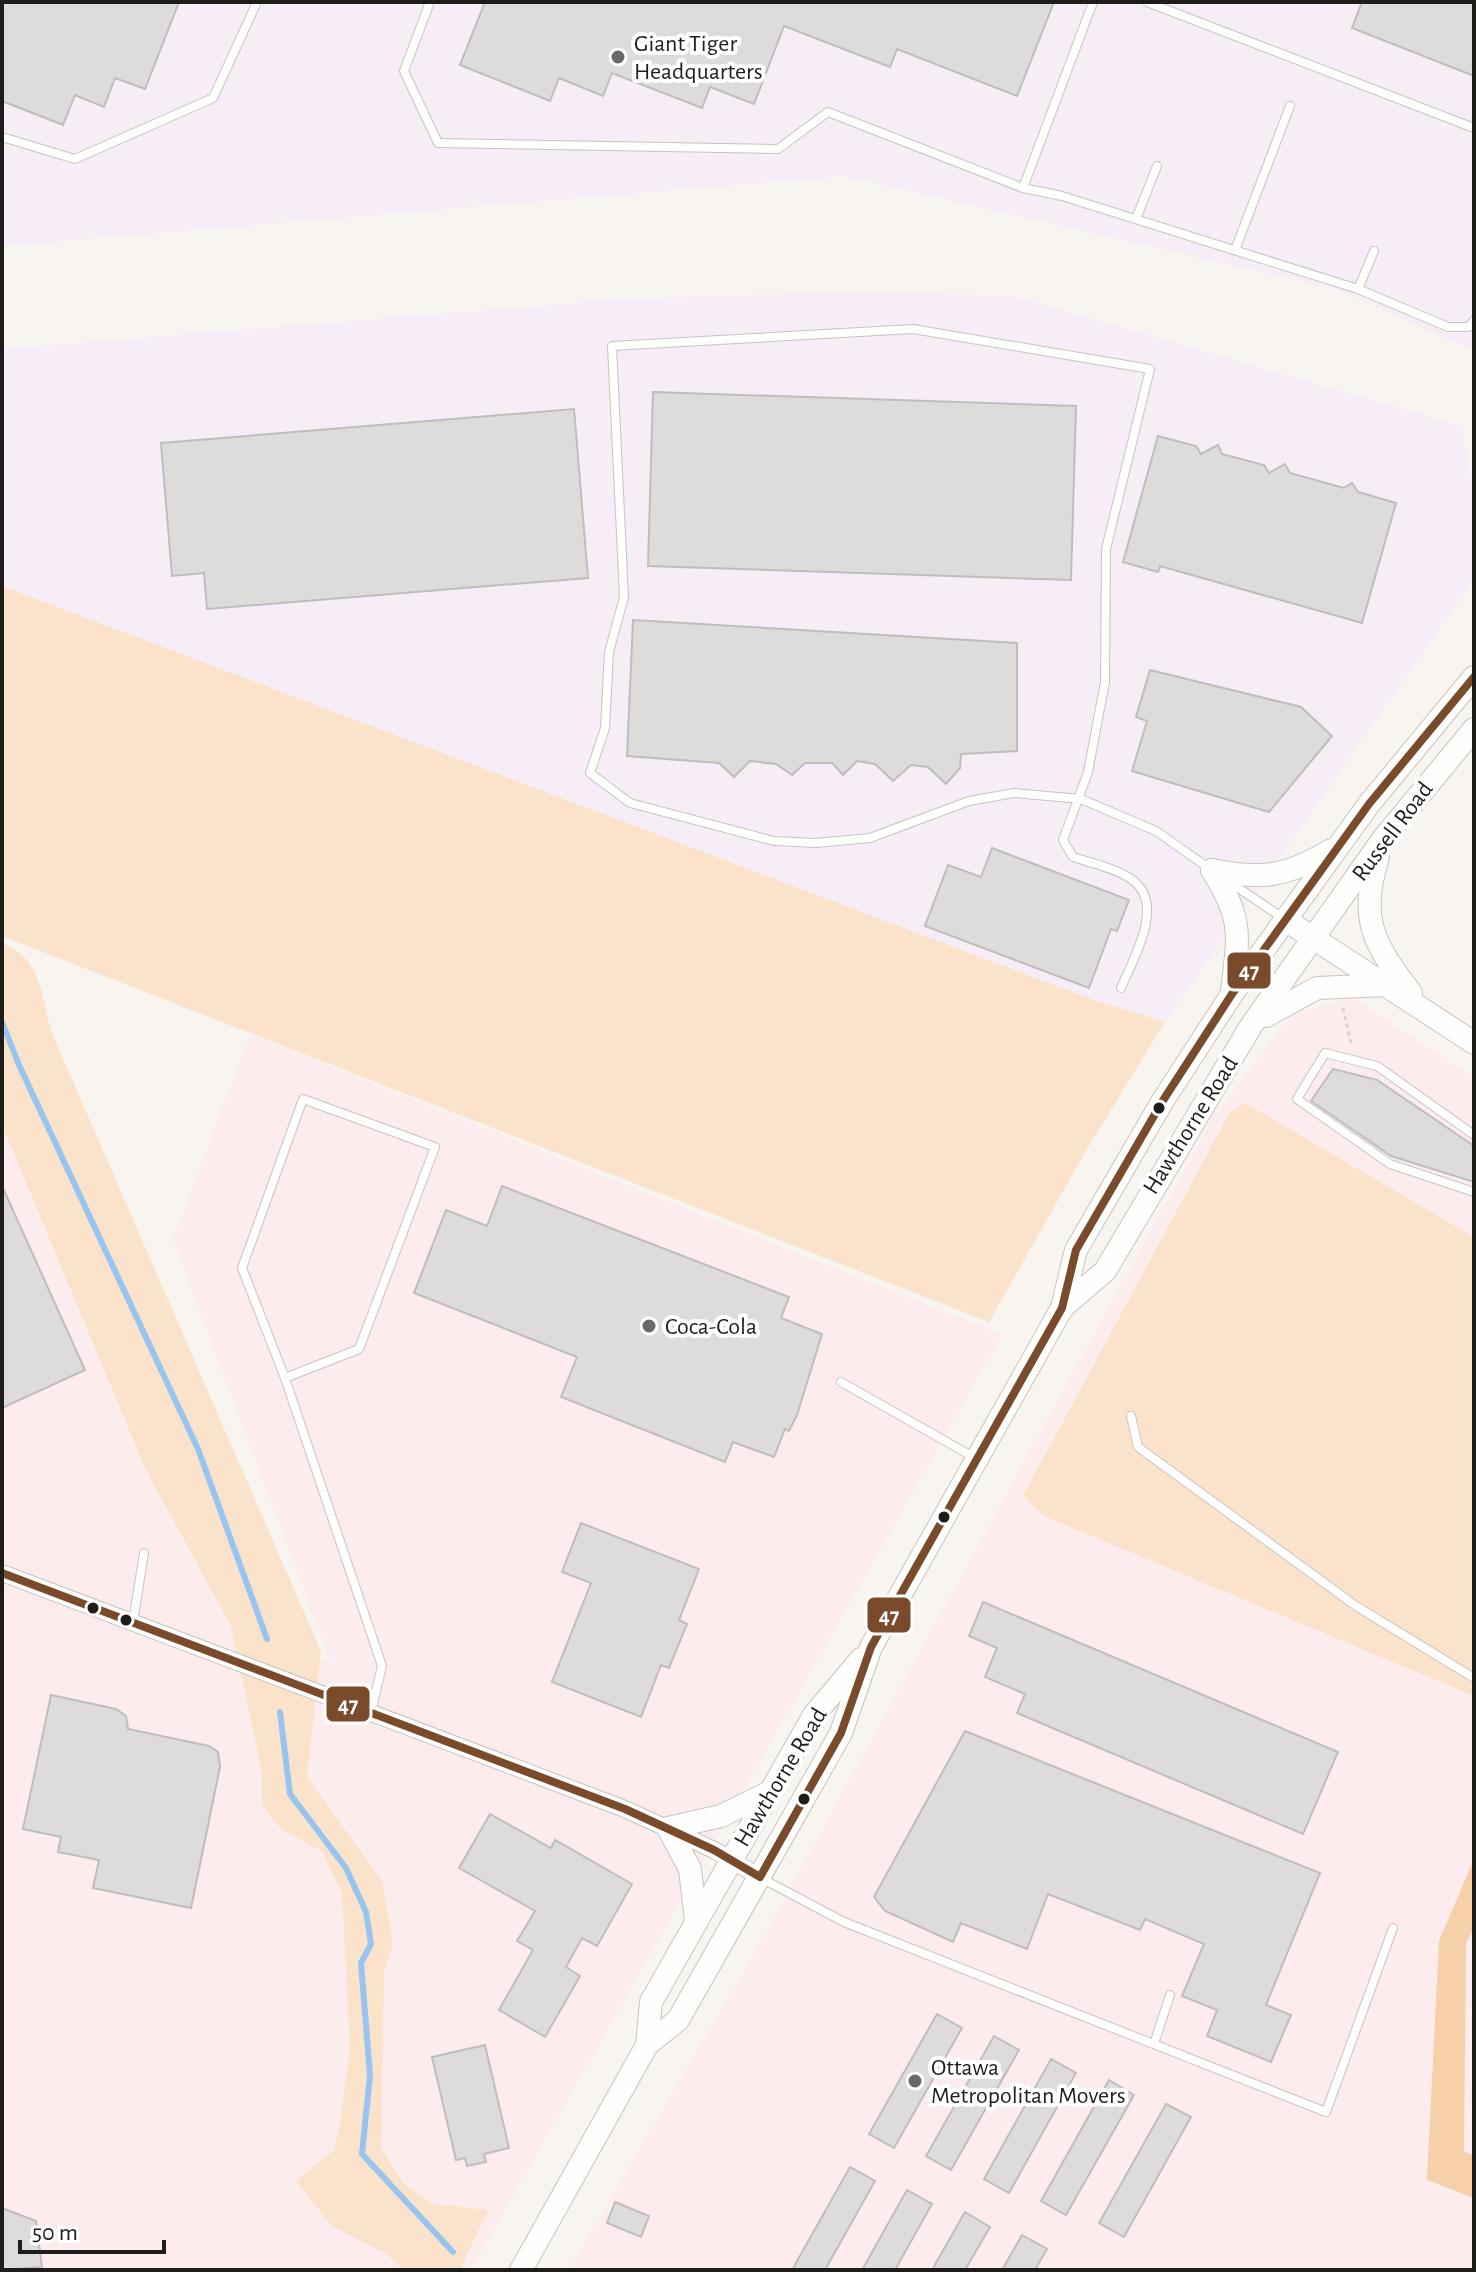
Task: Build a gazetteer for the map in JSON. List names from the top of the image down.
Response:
{
  "streets": {
    "main road": ["Russell Road", "Hawthorne Road"]
  },
  "crossings": [
    ["Russell Road", "Hawthorne Road"]
  ],
  "places": ["Giant Tiger Headquarters", "Coca-Cola", "Ottawa Metropolitan Movers"],
  "lines": ["transit line 47"],
  "scale_bar": "50 m"
}
